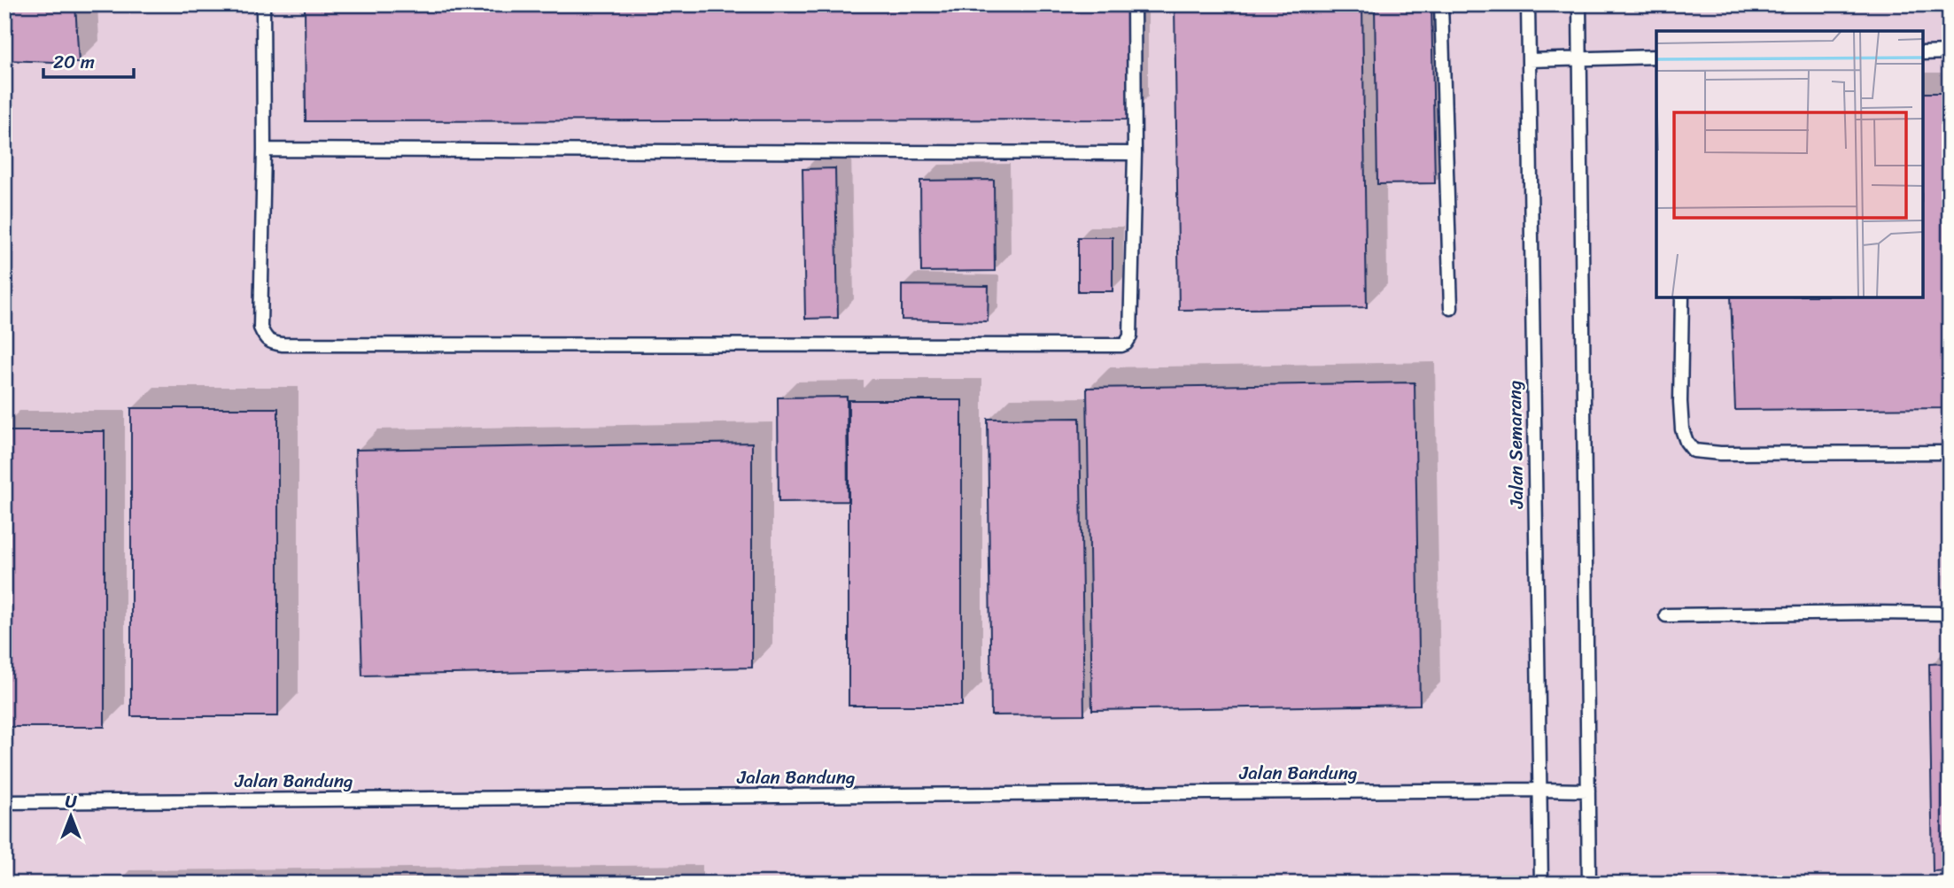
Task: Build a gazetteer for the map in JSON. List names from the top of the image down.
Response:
{
  "streets": {
    "lane": ["Jalan Semarang", "Jalan Bandung"]
  },
  "crossings": [
    ["Jalan Semarang", "Jalan Bandung"]
  ],
  "scale_bar": "20 m",
  "north": "top"
}
